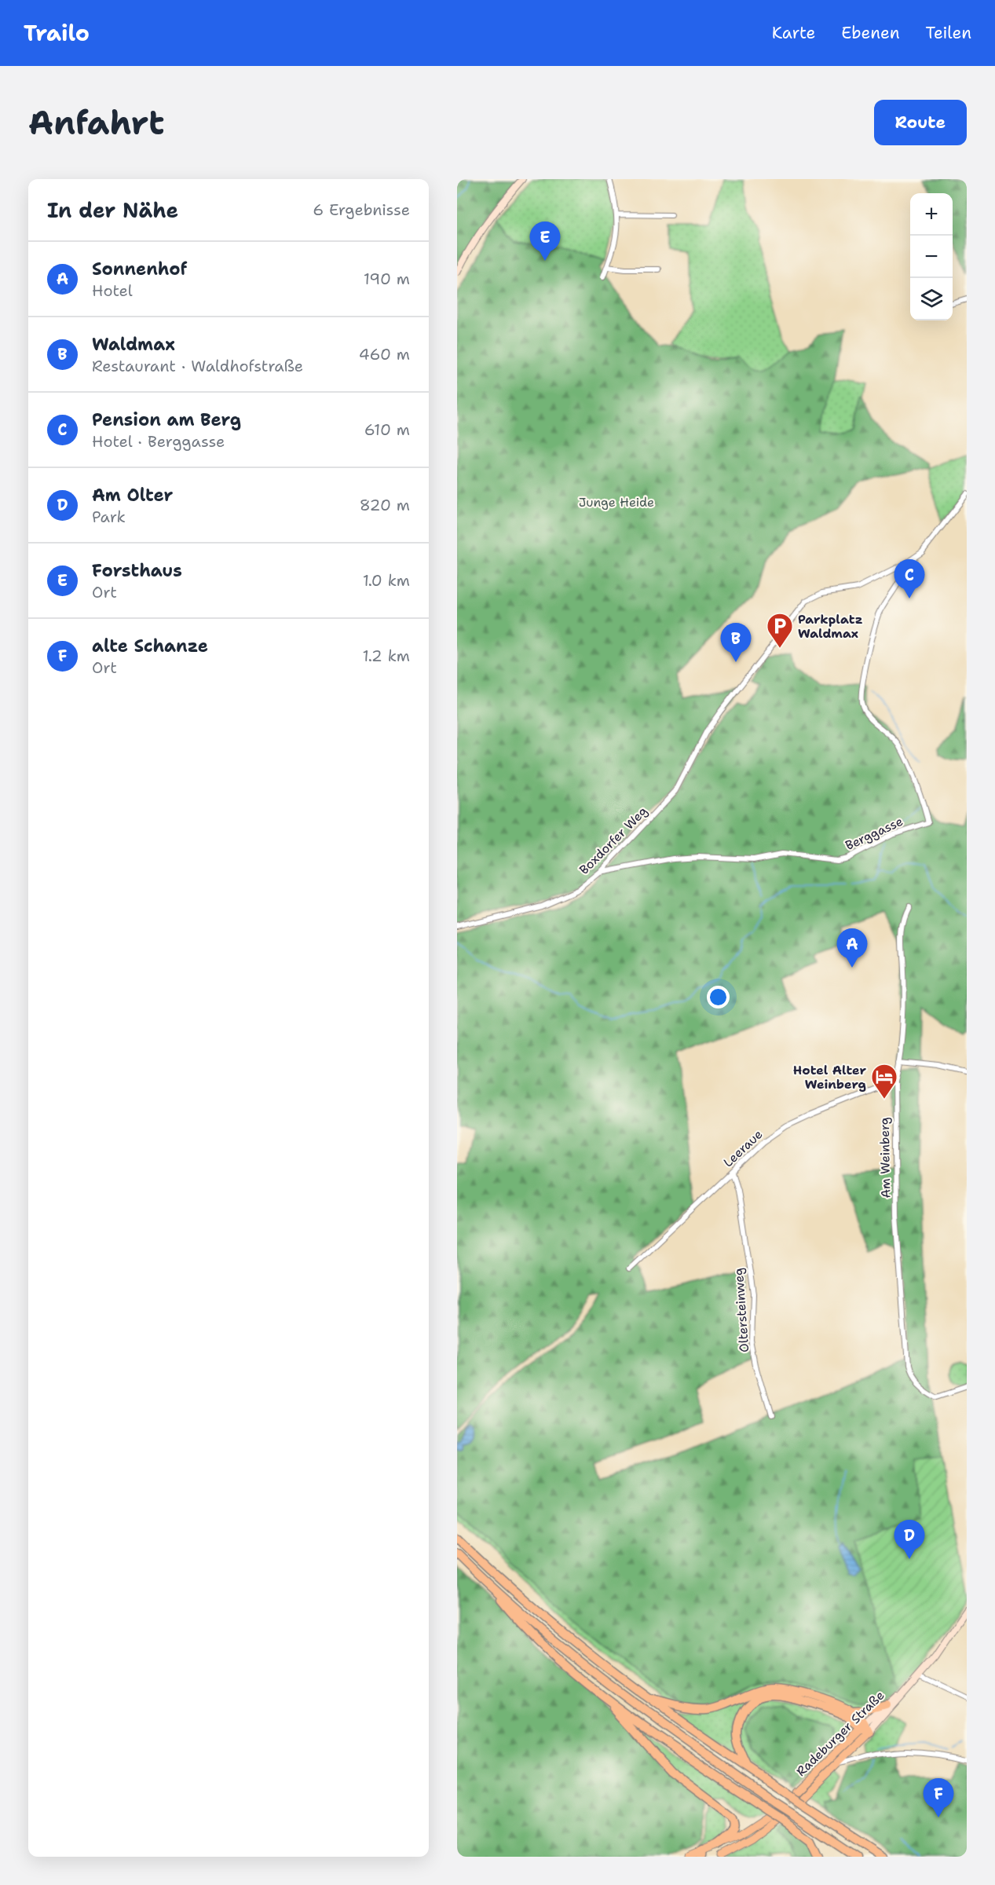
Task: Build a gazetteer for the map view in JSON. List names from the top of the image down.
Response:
{
  "streets": {
    "main road": ["Radeburger Straße"],
    "street": [
      "Berggasse",
      "Boxdorfer Weg",
      "Leeraue",
      "Am Weinberg",
      "Oltersteinweg"
    ]
  },
  "crossings": [
    ["Berggasse", "Boxdorfer Weg"],
    ["Leeraue", "Am Weinberg"],
    ["Leeraue", "Oltersteinweg"]
  ],
  "parks": ["Junge Heide"],
  "places": {
    "parking": ["Parkplatz Waldmax"],
    "hotel": ["Hotel Alter Weinberg"]
  },
  "page": {
    "header": "Trailo",
    "nav": ["Karte", "Ebenen", "Teilen"],
    "buttons": "Route",
    "title": "Anfahrt",
    "heading": ["In der Nähe", "6 Ergebnisse"],
    "map_buttons": ["+", "−"],
    "pins": [
      "E",
      "C",
      "B",
      "A",
      "D",
      "F"
    ],
    "list": [
      {
        "mark": "A",
        "name": "Sonnenhof",
        "note": "Hotel",
        "value": "190 m"
      },
      {
        "mark": "B",
        "name": "Waldmax",
        "note": "Restaurant · Waldhofstraße",
        "value": "460 m"
      },
      {
        "mark": "C",
        "name": "Pension am Berg",
        "note": "Hotel · Berggasse",
        "value": "610 m"
      },
      {
        "mark": "D",
        "name": "Am Olter",
        "note": "Park",
        "value": "820 m"
      },
      {
        "mark": "E",
        "name": "Forsthaus",
        "note": "Ort",
        "value": "1.0 km"
      },
      {
        "mark": "F",
        "name": "alte Schanze",
        "note": "Ort",
        "value": "1.2 km"
      }
    ]
  }
}
